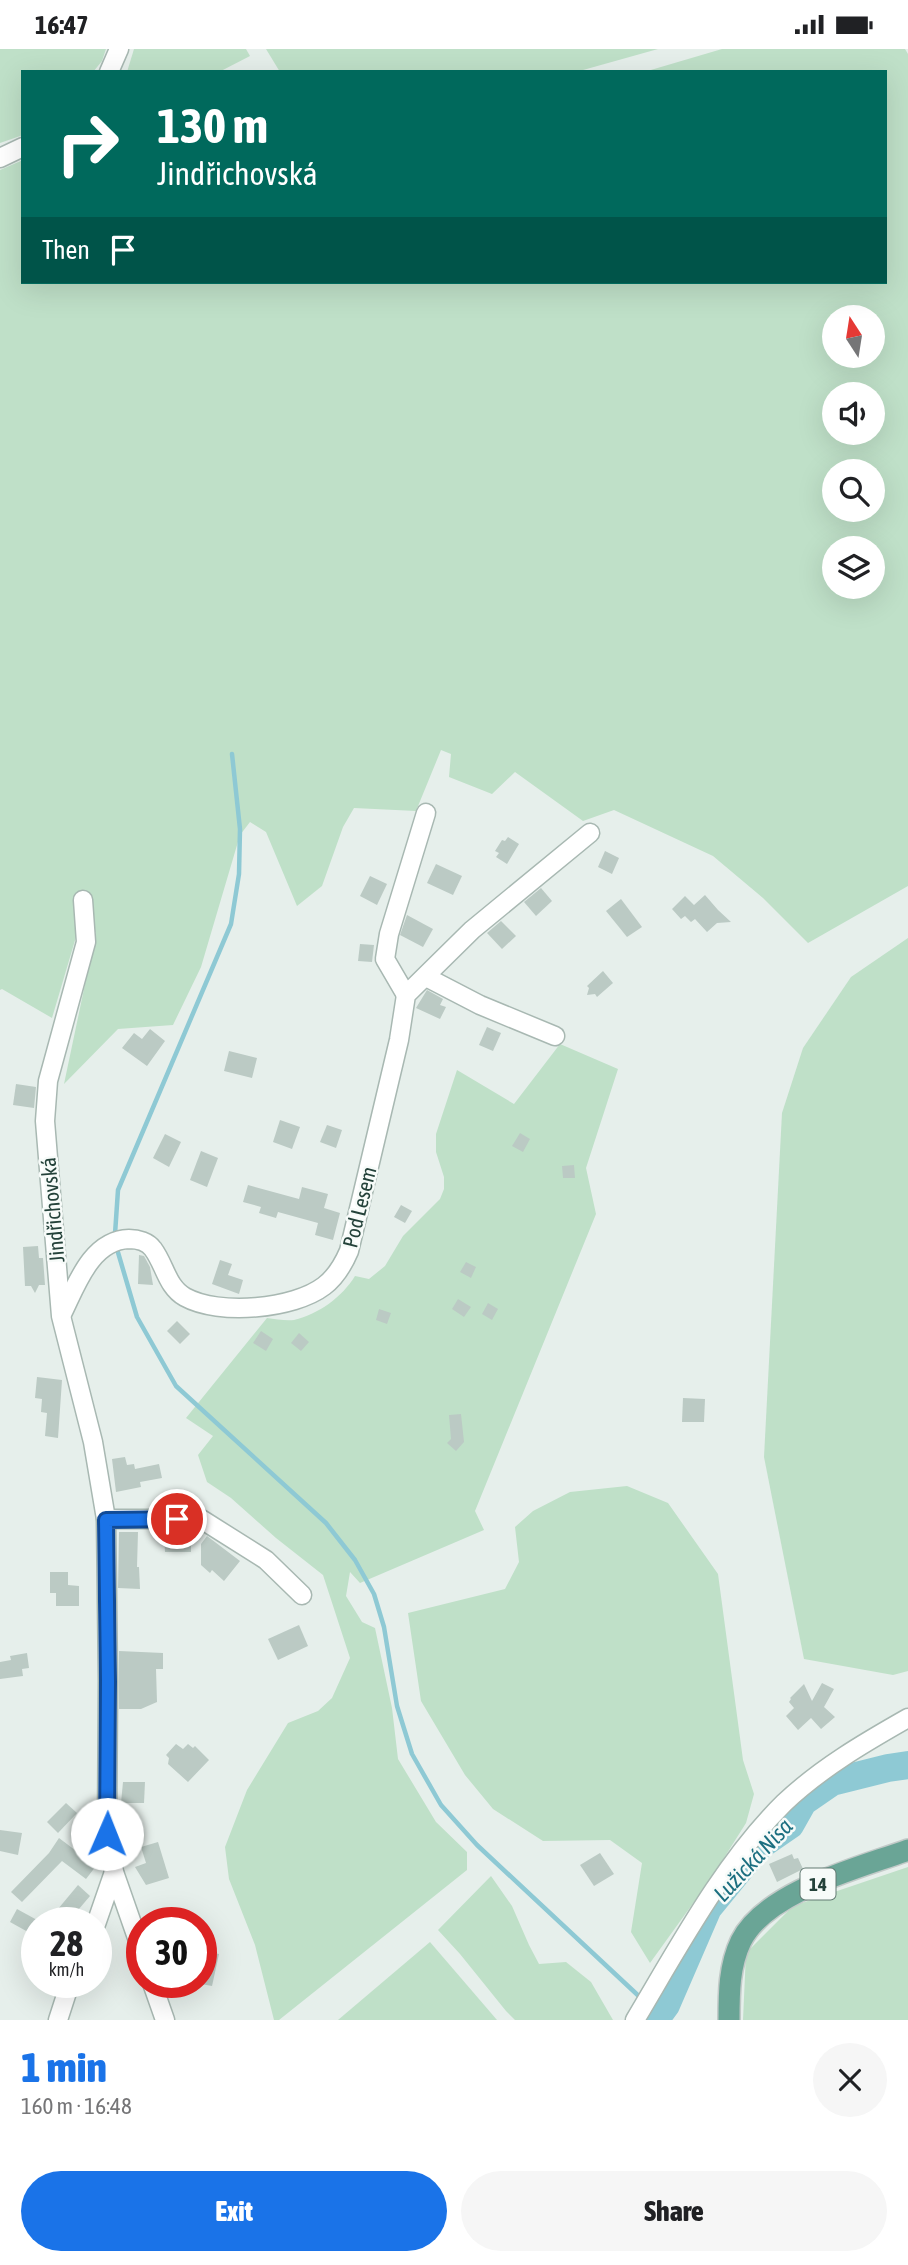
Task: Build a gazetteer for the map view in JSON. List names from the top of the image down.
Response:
{
  "streets": {
    "main road": ["14"],
    "street": ["Pod Lesem", "Jindřichovská"]
  },
  "crossings": [
    ["Pod Lesem", "Jindřichovská"]
  ],
  "water": ["Lužická Nisa"],
  "north": "top",
  "page": {
    "status": "16:47",
    "turn": ["130 m", "Jindřichovská"],
    "then": "Then",
    "speed": "28 km/h",
    "limit": "30",
    "heading": ["1 min", "160 m · 16:48"],
    "buttons": ["Exit", "Share"]
  }
}
